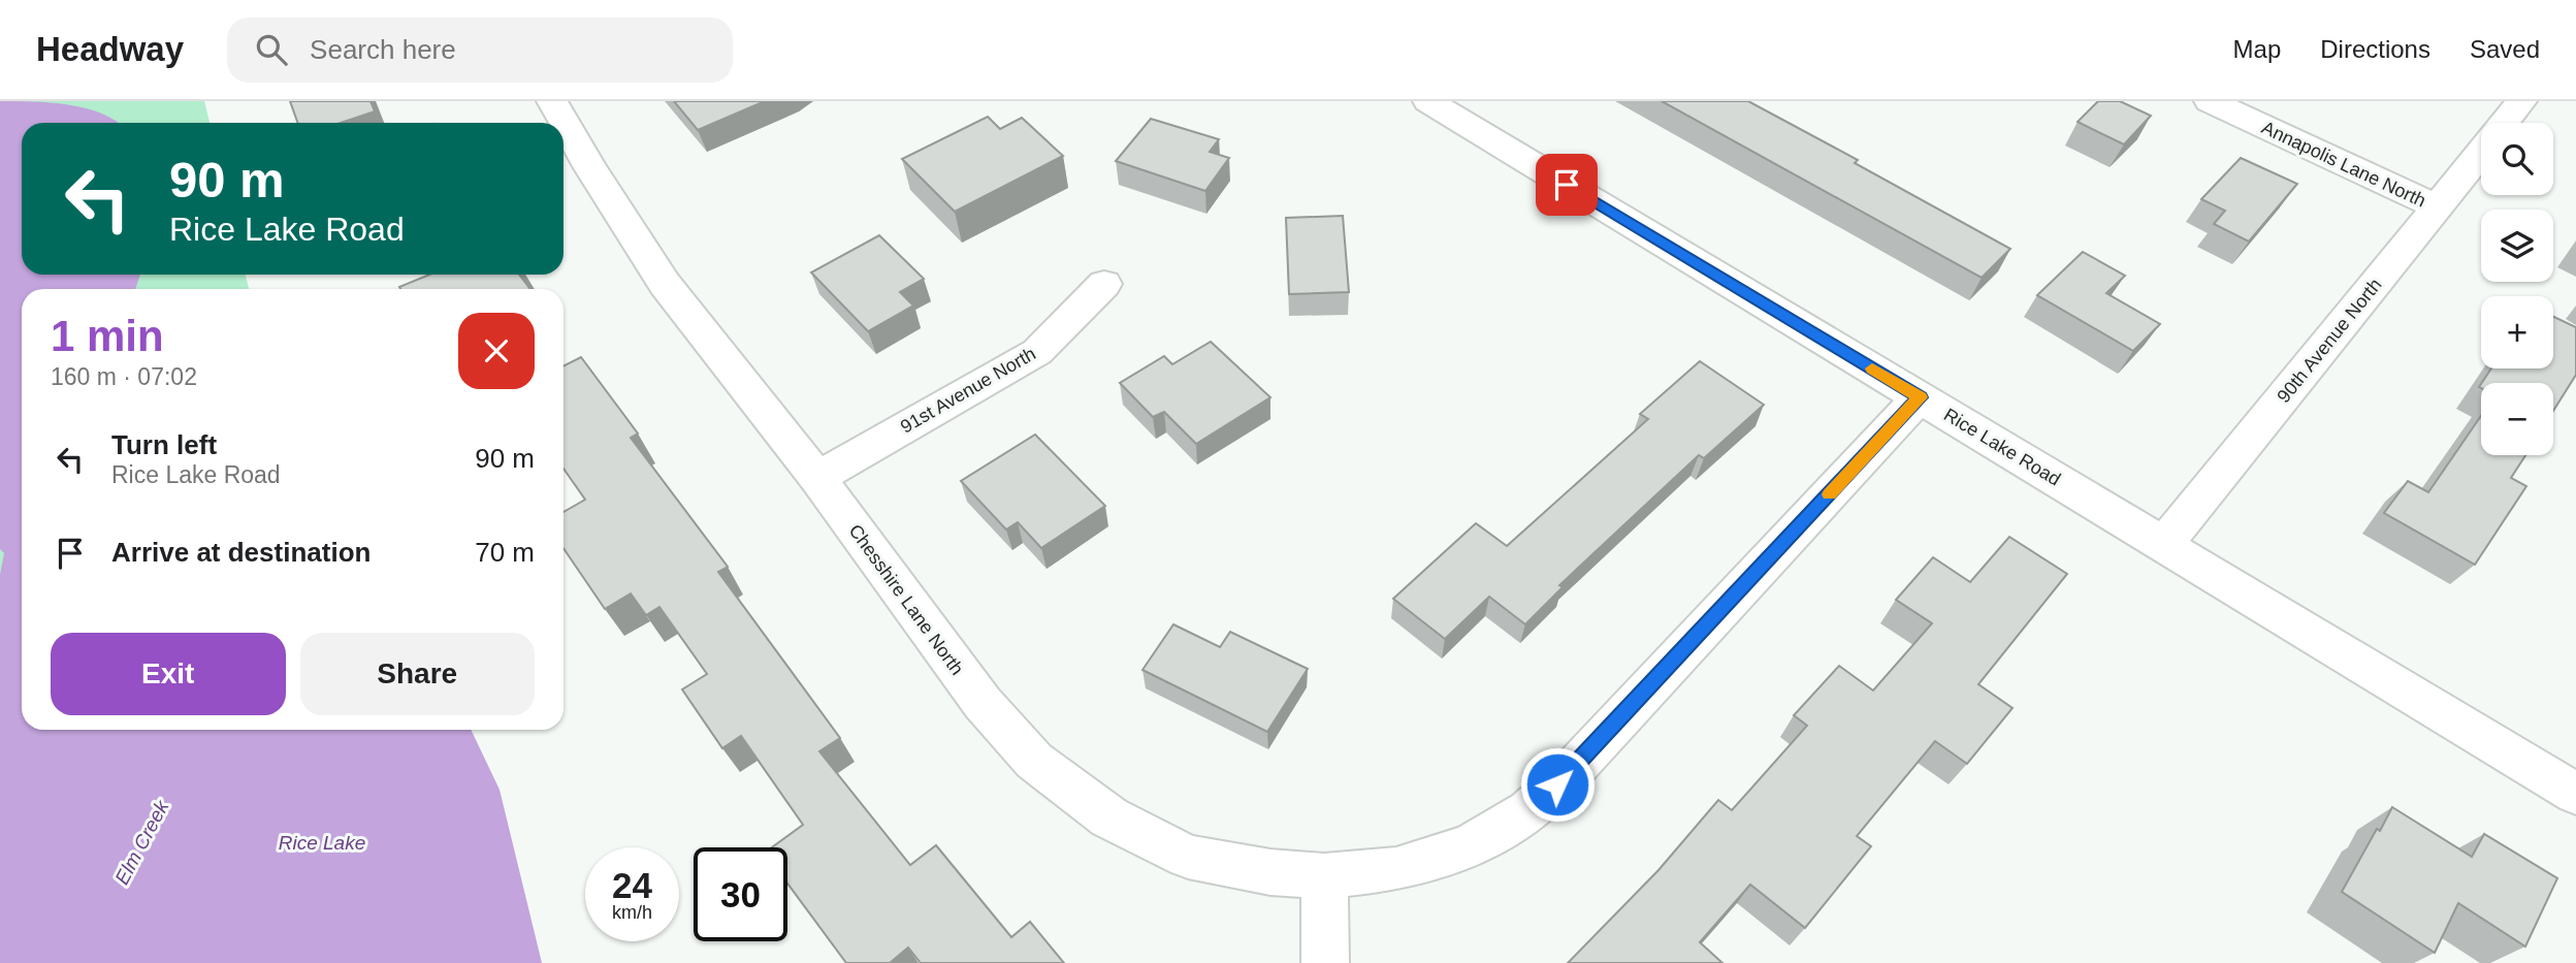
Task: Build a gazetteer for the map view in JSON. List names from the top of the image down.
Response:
{
  "streets": {
    "street": [
      "Annapolis Lane North",
      "90th Avenue North",
      "91st Avenue North",
      "Rice Lake Road",
      "Chesshire Lane North"
    ]
  },
  "crossings": [
    ["Annapolis Lane North", "90th Avenue North"],
    ["90th Avenue North", "Rice Lake Road"],
    ["91st Avenue North", "Chesshire Lane North"],
    ["Rice Lake Road", "Chesshire Lane North"]
  ],
  "water": ["Elm Creek", "Rice Lake"],
  "page": {
    "header": "Headway",
    "search": "Search here",
    "nav": ["Map", "Directions", "Saved"],
    "map_buttons": ["+", "−"],
    "turn": ["90 m", "Rice Lake Road"],
    "heading": ["1 min", "160 m · 07:02"],
    "list": [
      {
        "name": "Turn left",
        "note": "Rice Lake Road",
        "value": "90 m"
      },
      {
        "name": "Arrive at destination",
        "value": "70 m"
      }
    ],
    "buttons": ["Exit", "Share"],
    "speed": "24 km/h",
    "limit": "30"
  }
}
